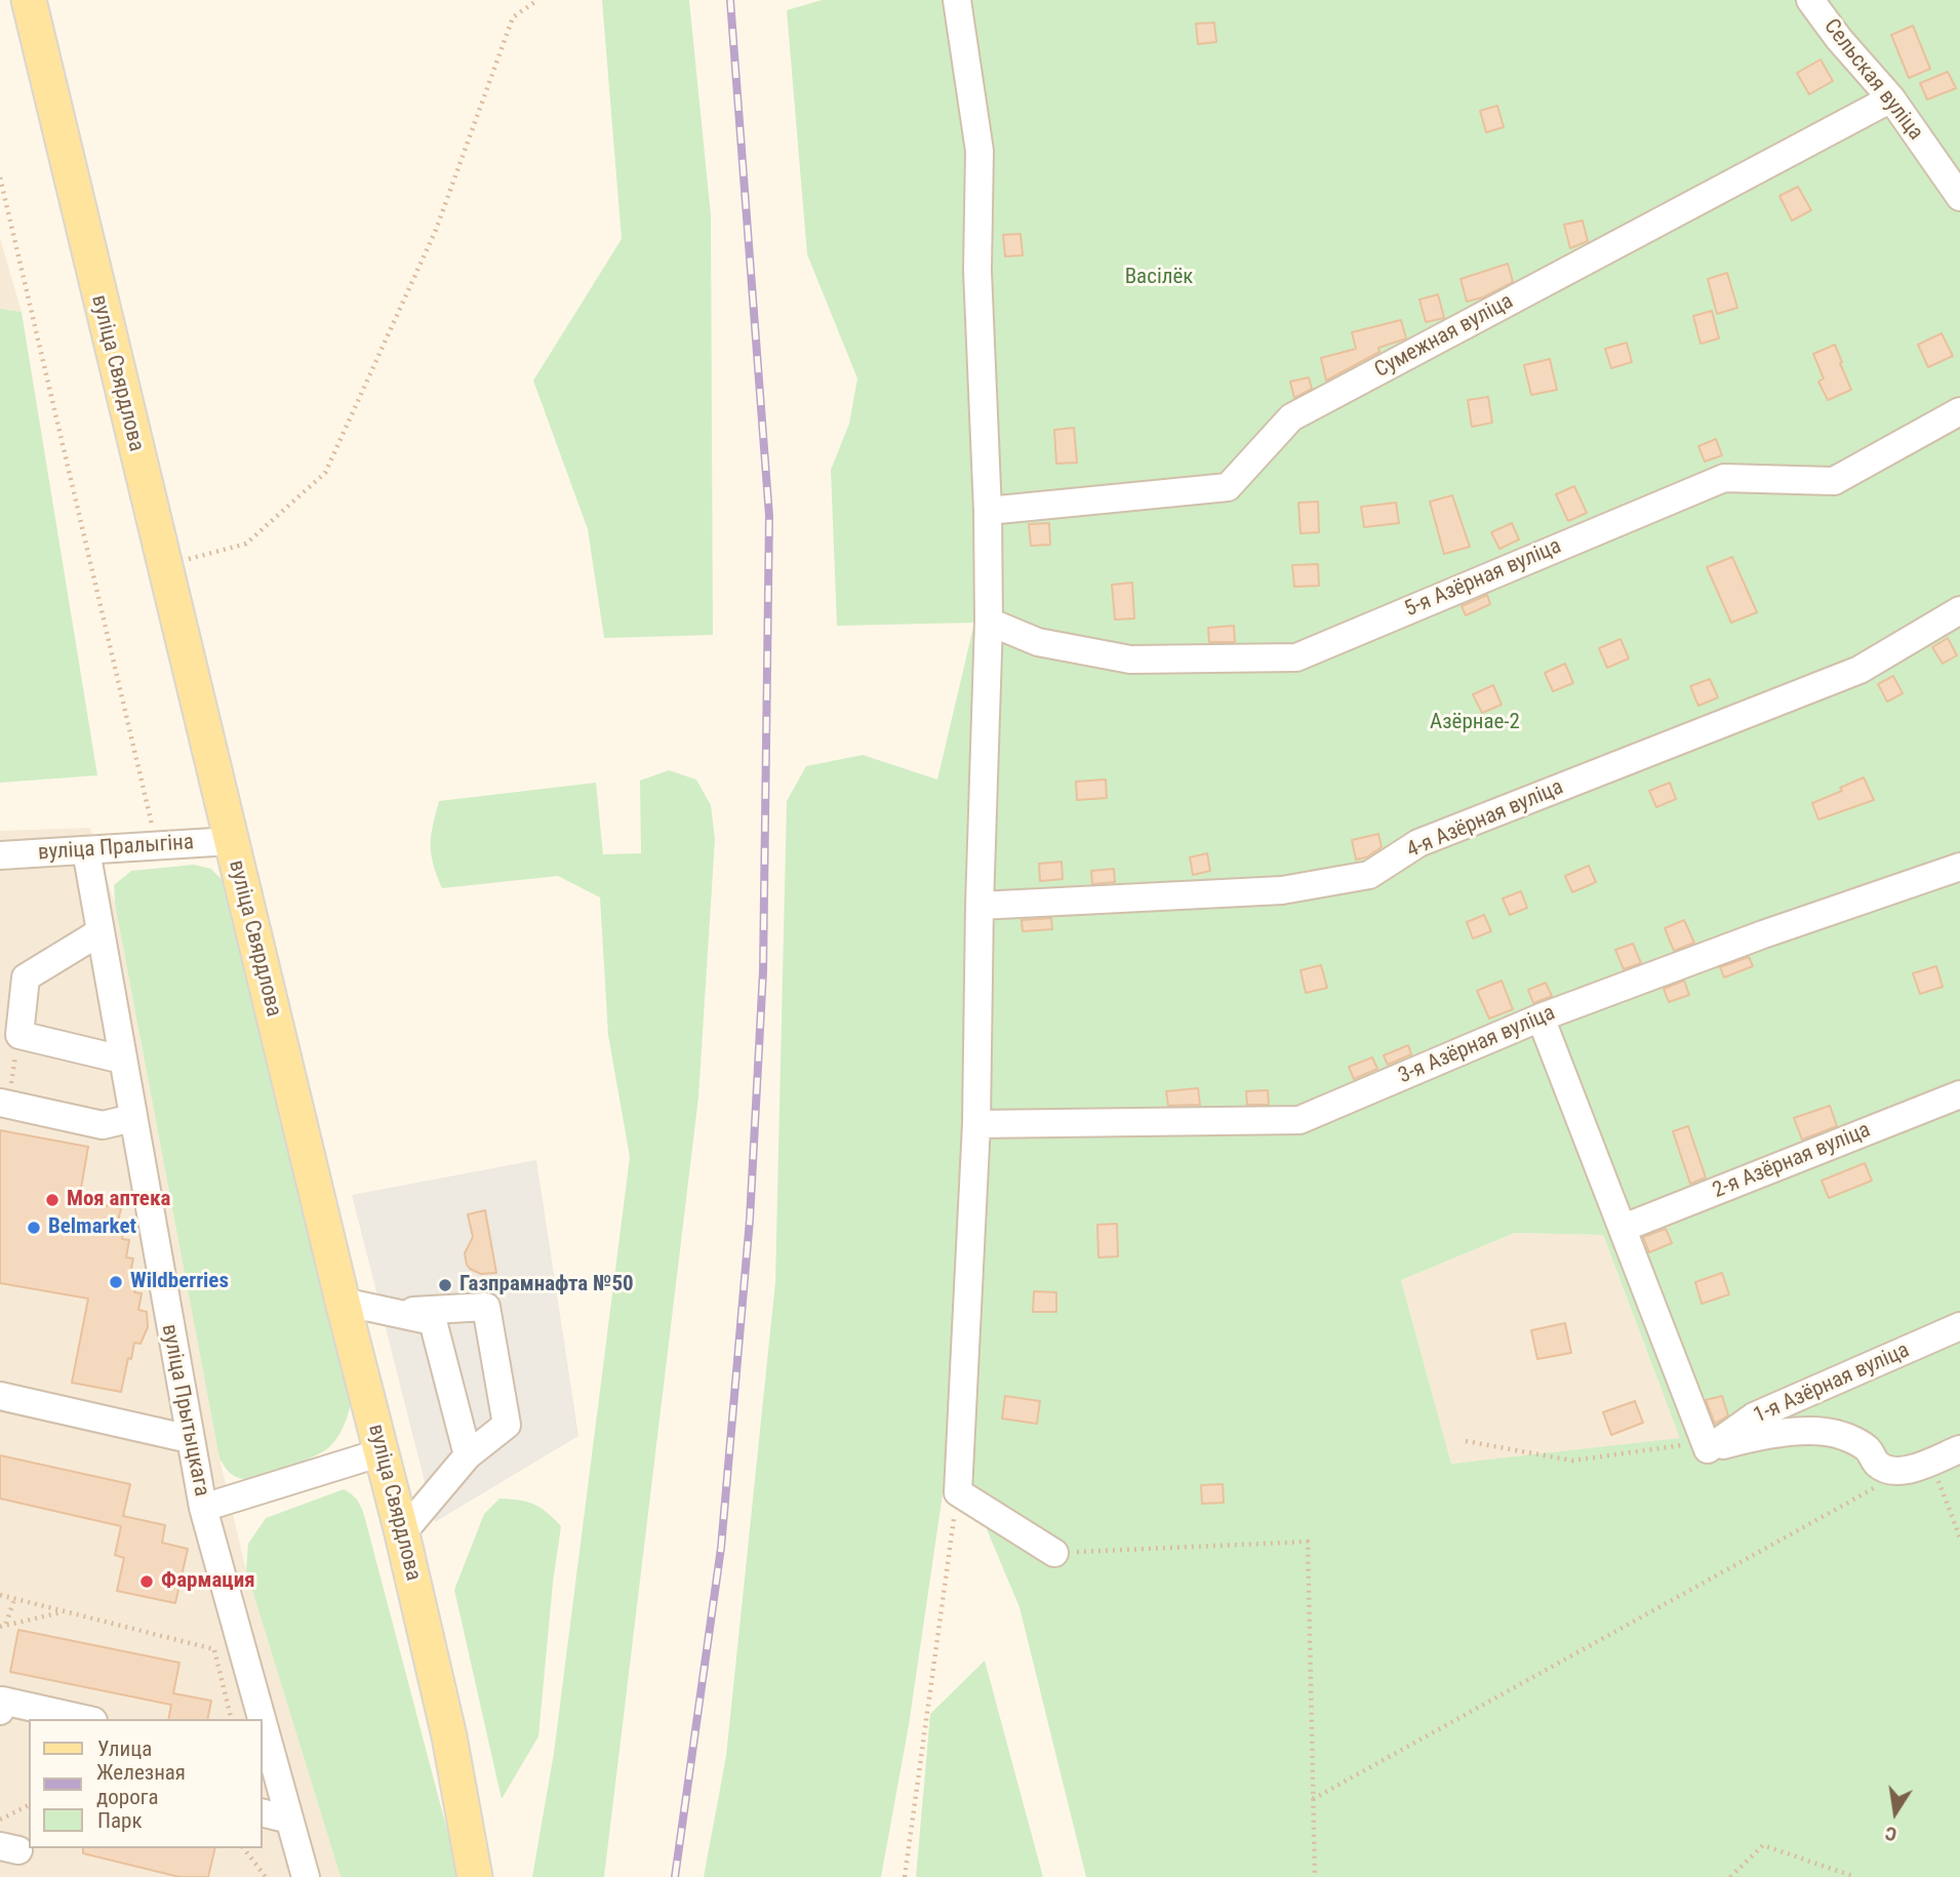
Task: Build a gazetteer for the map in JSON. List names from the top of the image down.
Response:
{
  "streets": {
    "main road": ["вуліца Свярдлова"],
    "street": [
      "Сельская вуліца",
      "Сумежная вуліца",
      "5-я Азёрная вуліца",
      "4-я Азёрная вуліца",
      "вуліца Пралыгіна",
      "3-я Азёрная вуліца",
      "2-я Азёрная вуліца",
      "1-я Азёрная вуліца",
      "вуліца Прытыцкага"
    ]
  },
  "crossings": [
    ["Сельская вуліца", "Сумежная вуліца"],
    ["вуліца Свярдлова", "вуліца Пралыгіна"],
    ["вуліца Пралыгіна", "вуліца Прытыцкага"]
  ],
  "parks": ["Васілёк", "Азёрнае-2"],
  "places": [
    "Моя аптека",
    "Belmarket",
    "Wildberries",
    "Газпрамнафта №50",
    "Фармация"
  ],
  "legend": ["Улица", "Железная дорога", "Парк"],
  "north": "bottom"
}
